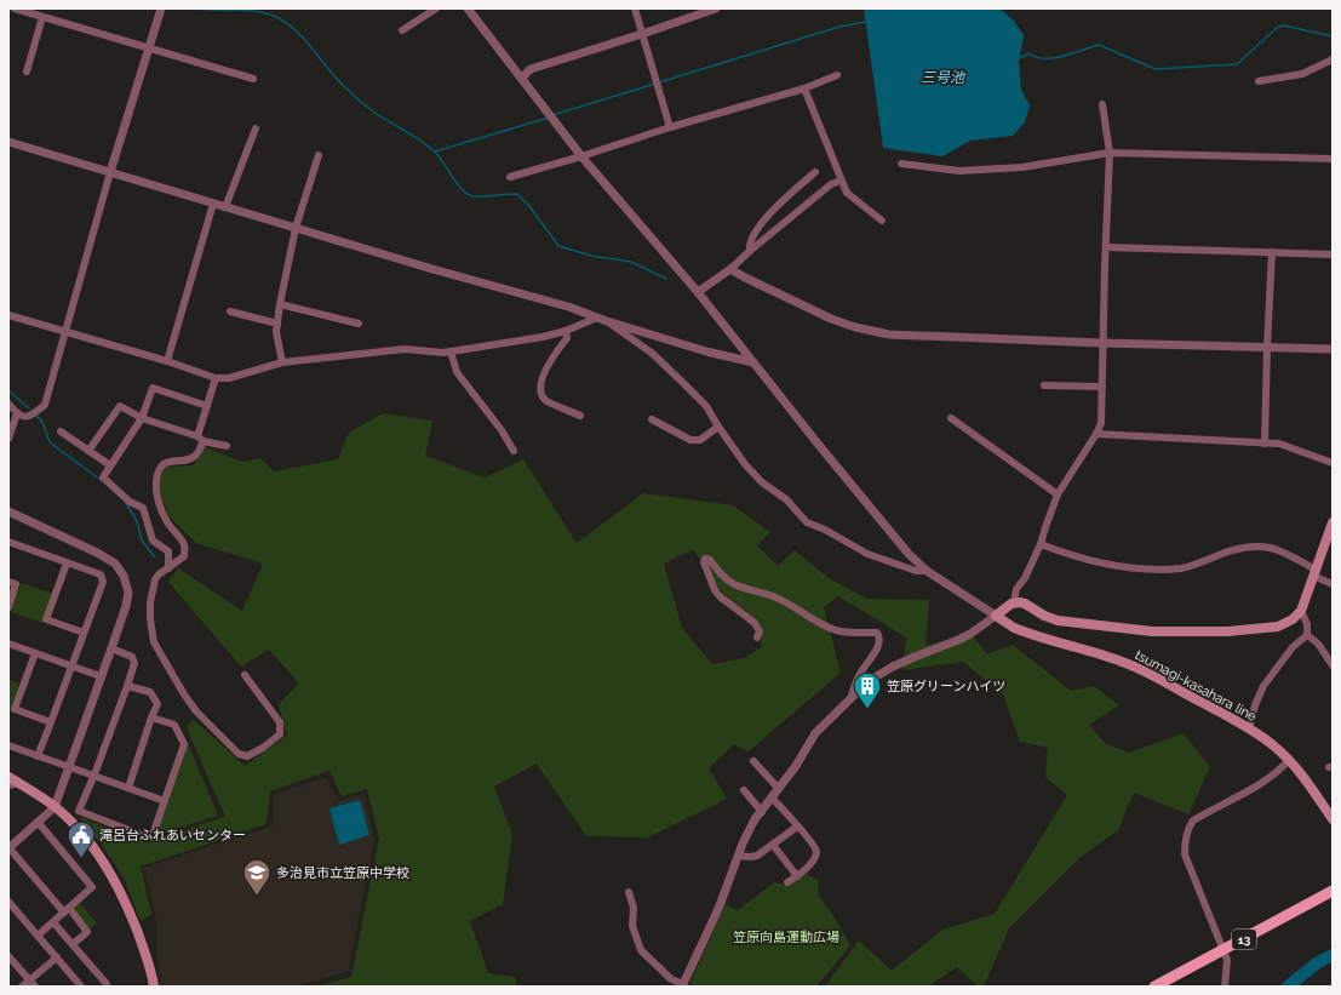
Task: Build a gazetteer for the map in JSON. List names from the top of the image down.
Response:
{
  "streets": {
    "main road": ["tsumagi-kasahara line", "13"]
  },
  "water": ["三号池"],
  "parks": ["笠原向島運動広場"],
  "places": {
    "building": ["笠原グリーンハイツ"],
    "public building": ["滝呂台ふれあいセンター"],
    "school or university": ["多治見市立笠原中学校"]
  }
}
